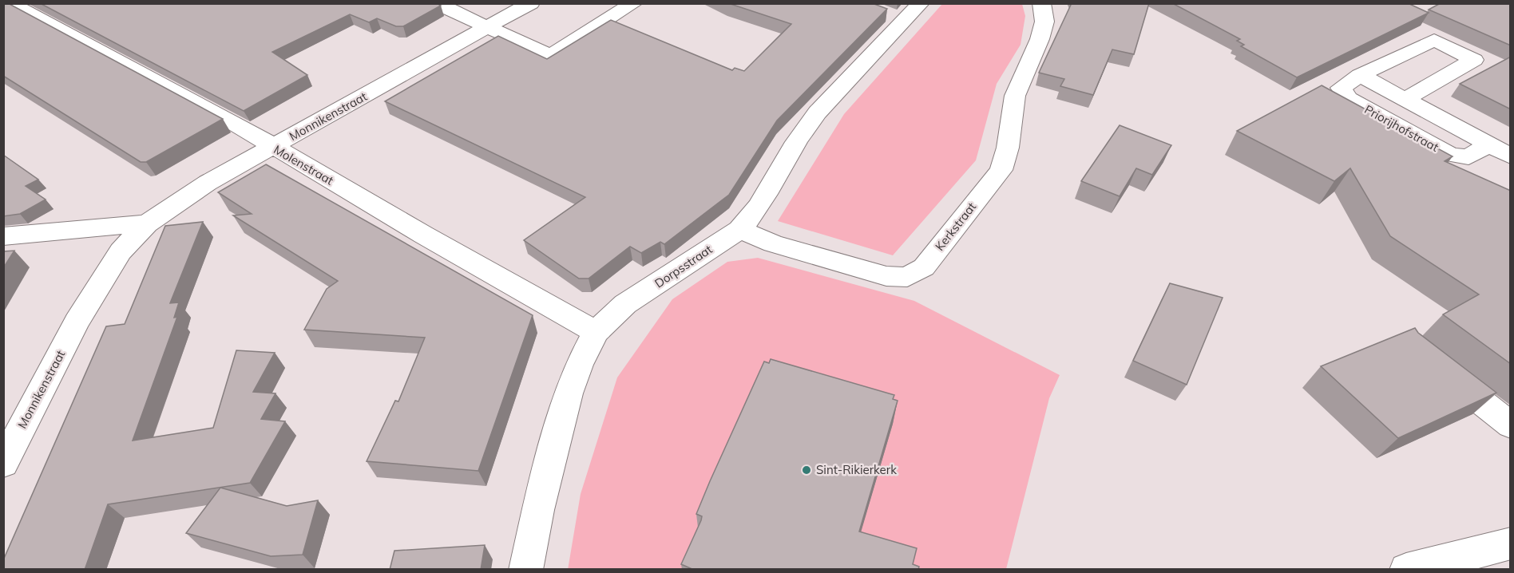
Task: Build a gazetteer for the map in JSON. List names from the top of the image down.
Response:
{
  "streets": {
    "street": [
      "Monnikenstraat",
      "Priorijhofstraat",
      "Molenstraat",
      "Kerkstraat",
      "Dorpsstraat"
    ]
  },
  "crossings": [
    ["Monnikenstraat", "Molenstraat"],
    ["Molenstraat", "Dorpsstraat"],
    ["Kerkstraat", "Dorpsstraat"]
  ],
  "places": ["Sint-Rikierkerk"]
}
